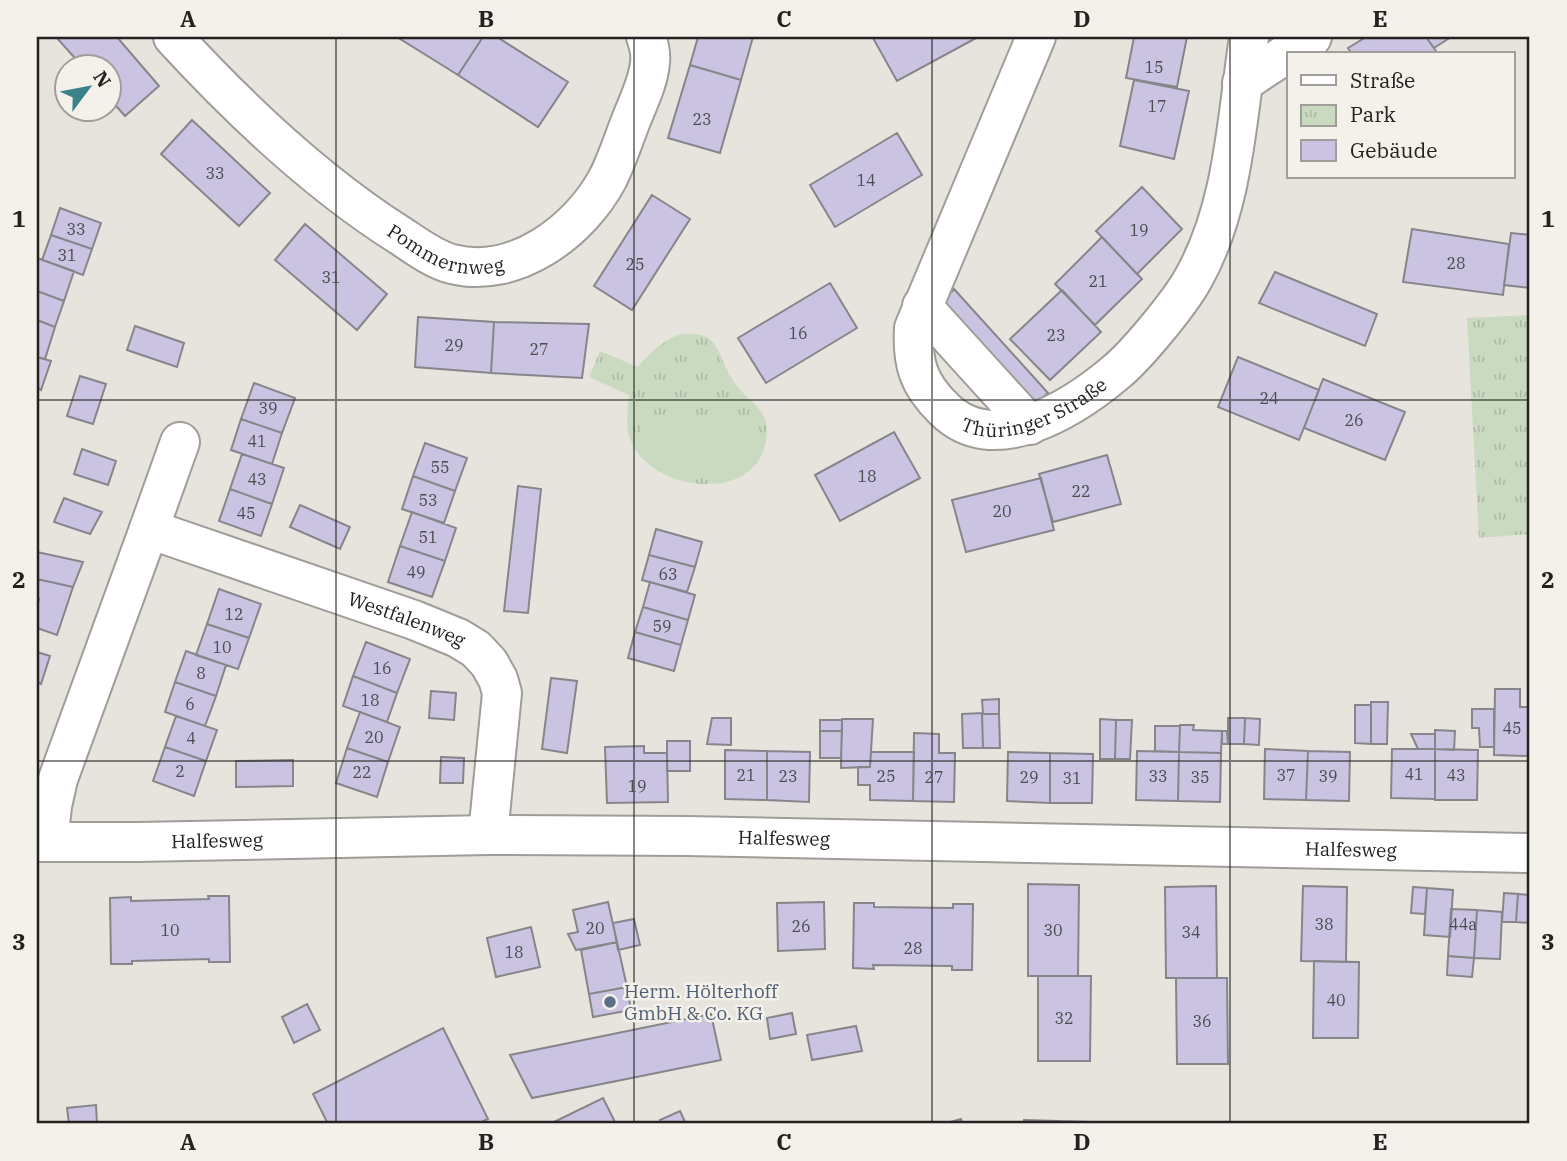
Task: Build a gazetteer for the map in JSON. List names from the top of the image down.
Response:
{
  "streets": {
    "street": [
      "Pommernweg",
      "Thüringer Straße",
      "Westfalenweg",
      "Halfesweg"
    ]
  },
  "crossings": [
    ["Westfalenweg", "Halfesweg"]
  ],
  "places": ["Herm. Hölterhoff GmbH & Co. KG"],
  "house_numbers": [
    "15",
    "17",
    "23",
    "33",
    "14",
    "33",
    "19",
    "31",
    "28",
    "25",
    "31",
    "21",
    "16",
    "23",
    "29",
    "27",
    "24",
    "39",
    "26",
    "41",
    "55",
    "18",
    "43",
    "22",
    "53",
    "20",
    "45",
    "51",
    "49",
    "63",
    "12",
    "59",
    "10",
    "16",
    "8",
    "18",
    "6",
    "45",
    "20",
    "4",
    "2",
    "22",
    "41",
    "21",
    "37",
    "43",
    "23",
    "25",
    "33",
    "39",
    "27",
    "29",
    "35",
    "31",
    "19",
    "38",
    "44a",
    "26",
    "20",
    "10",
    "30",
    "34",
    "28",
    "18",
    "40",
    "32",
    "36"
  ],
  "legend": ["Straße", "Park", "Gebäude"],
  "north": "top right",
  "grid": {
    "columns": [
      "A",
      "B",
      "C",
      "D",
      "E"
    ],
    "rows": ["1", "2", "3"]
  }
}
